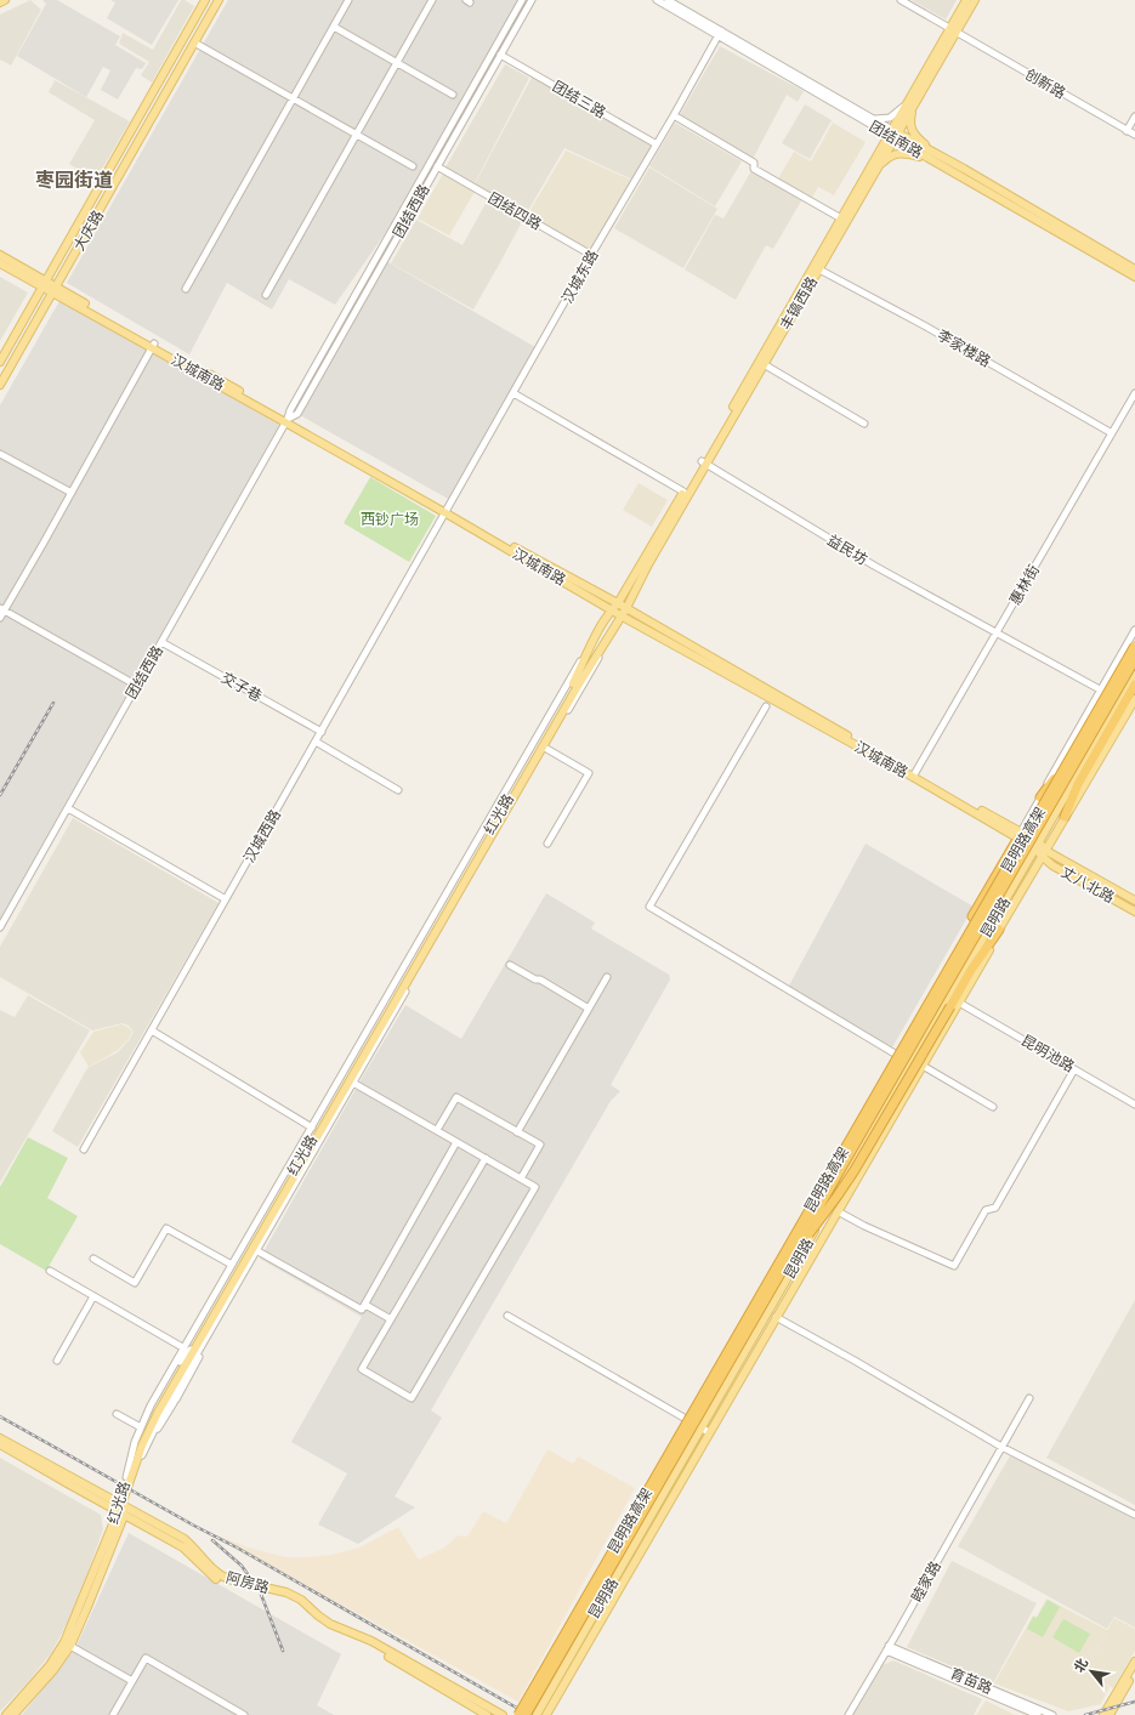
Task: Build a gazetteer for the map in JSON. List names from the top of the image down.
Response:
{
  "streets": {
    "highway": ["昆明路高架"],
    "main road": [
      "团结南路",
      "大庆路",
      "丰镐西路",
      "汉城南路",
      "红光路",
      "丈八北路",
      "昆明路",
      "阿房路"
    ],
    "street": [
      "创新路",
      "团结三路",
      "团结西路",
      "团结四路",
      "汉城东路",
      "李家楼路",
      "益民坊",
      "惠林街",
      "交子巷",
      "汉城西路",
      "昆明池路",
      "睦家路",
      "育苗路"
    ]
  },
  "crossings": [
    ["创新路", "丰镐西路"],
    ["团结三路", "团结西路"],
    ["团结三路", "汉城东路"],
    ["团结南路", "汉城东路"],
    ["团结南路", "丰镐西路"],
    ["团结西路", "团结四路"],
    ["团结西路", "汉城南路"],
    ["团结西路", "交子巷"],
    ["团结四路", "汉城东路"],
    ["大庆路", "汉城南路"],
    ["汉城东路", "汉城南路"],
    ["汉城东路", "汉城西路"],
    ["丰镐西路", "李家楼路"],
    ["丰镐西路", "汉城南路"],
    ["丰镐西路", "益民坊"],
    ["丰镐西路", "红光路"],
    ["李家楼路", "惠林街"],
    ["汉城南路", "惠林街"],
    ["汉城南路", "红光路"],
    ["汉城南路", "丈八北路"],
    ["汉城南路", "昆明路"],
    ["益民坊", "惠林街"],
    ["益民坊", "昆明路"],
    ["交子巷", "汉城西路"],
    ["红光路", "阿房路"],
    ["丈八北路", "昆明路"],
    ["昆明路", "昆明池路"],
    ["睦家路", "育苗路"]
  ],
  "districts": ["枣园街道"],
  "parks": ["西钞广场"],
  "north": "top left"
}
